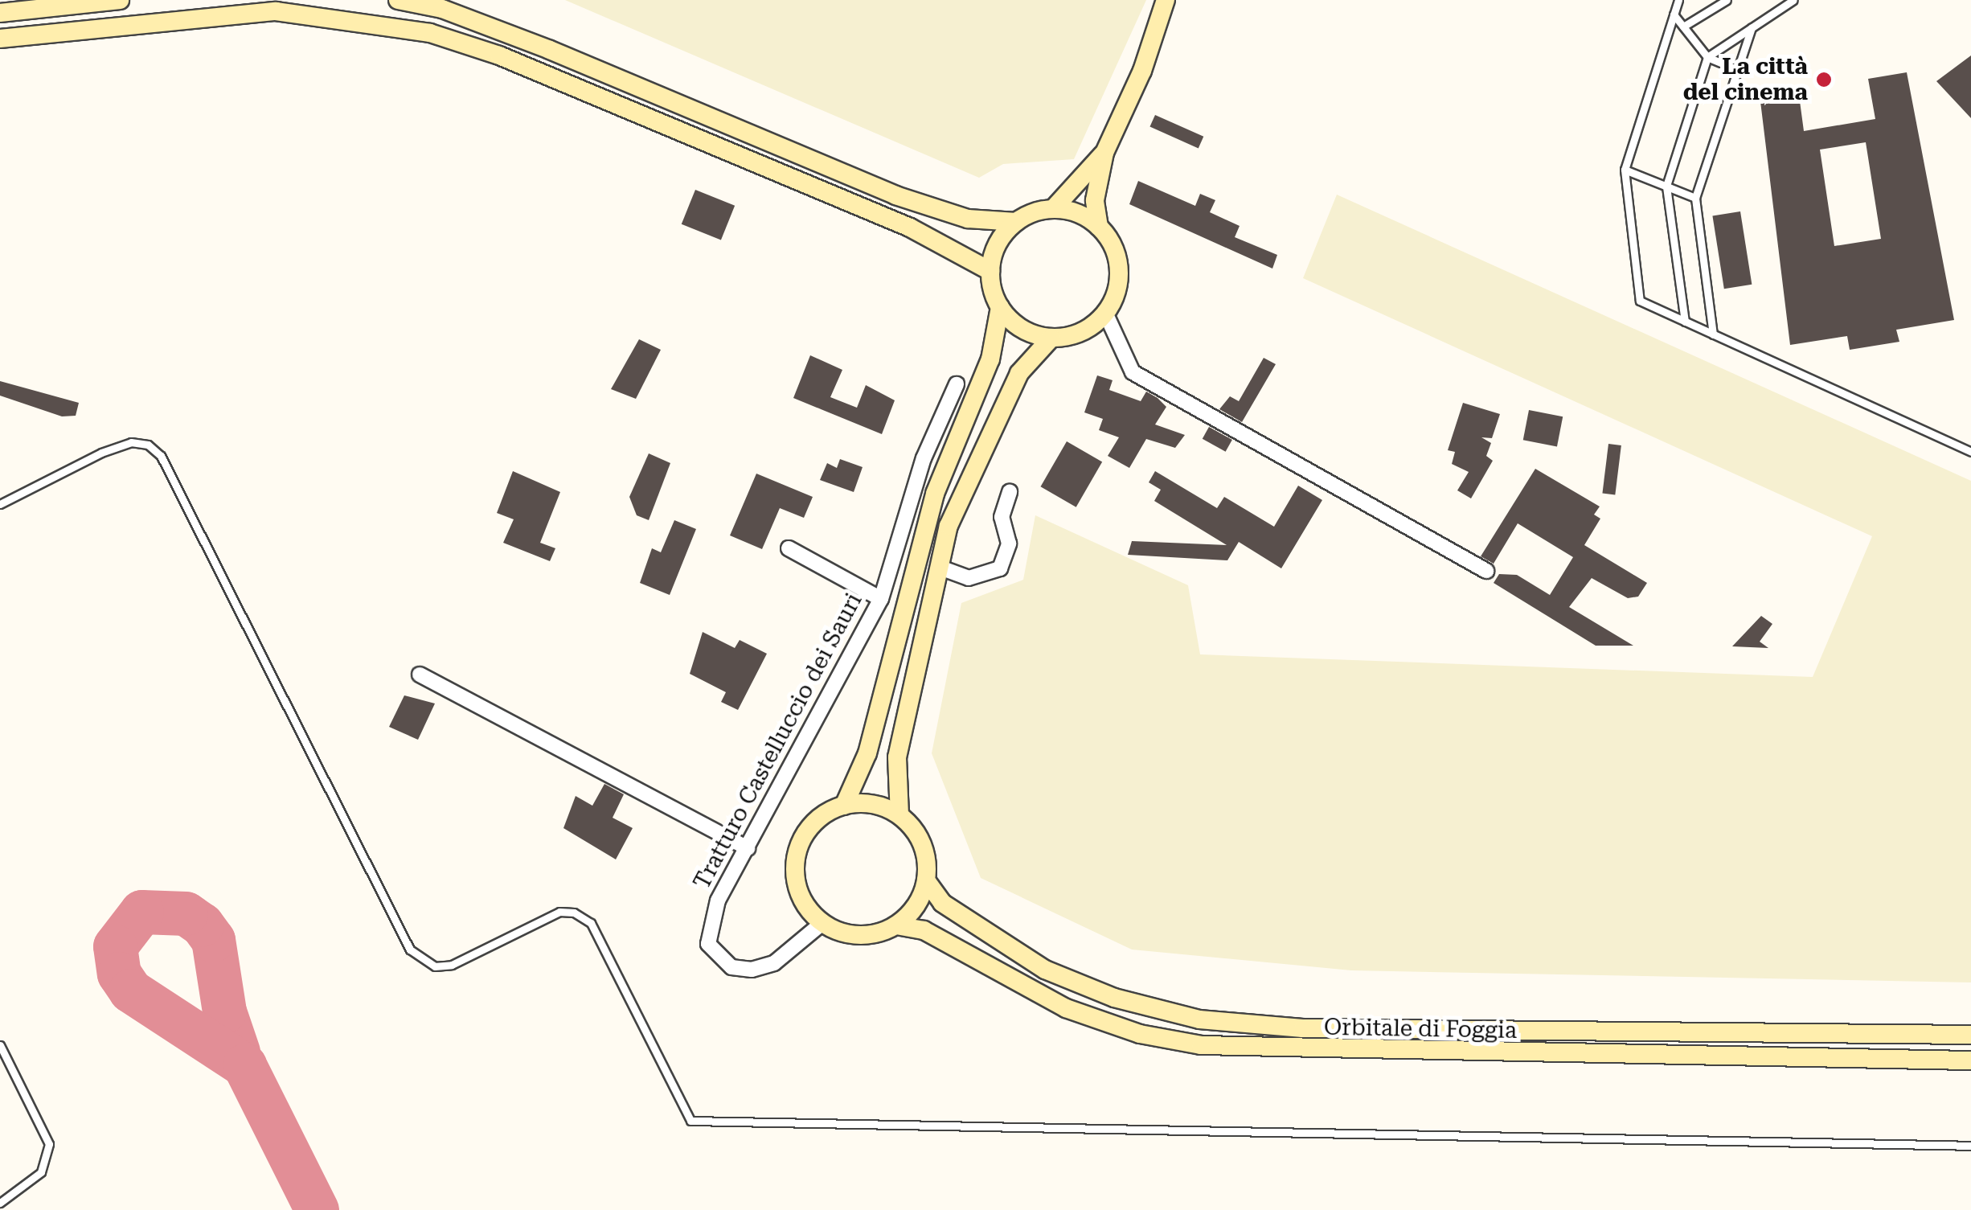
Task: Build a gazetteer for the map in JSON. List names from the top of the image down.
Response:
{
  "streets": {
    "main road": ["Orbitale di Foggia"],
    "street": ["Tratturo Castelluccio dei Sauri"]
  },
  "crossings": [
    ["Tratturo Castelluccio dei Sauri", "Orbitale di Foggia"]
  ],
  "places": ["La città del cinema"]
}
